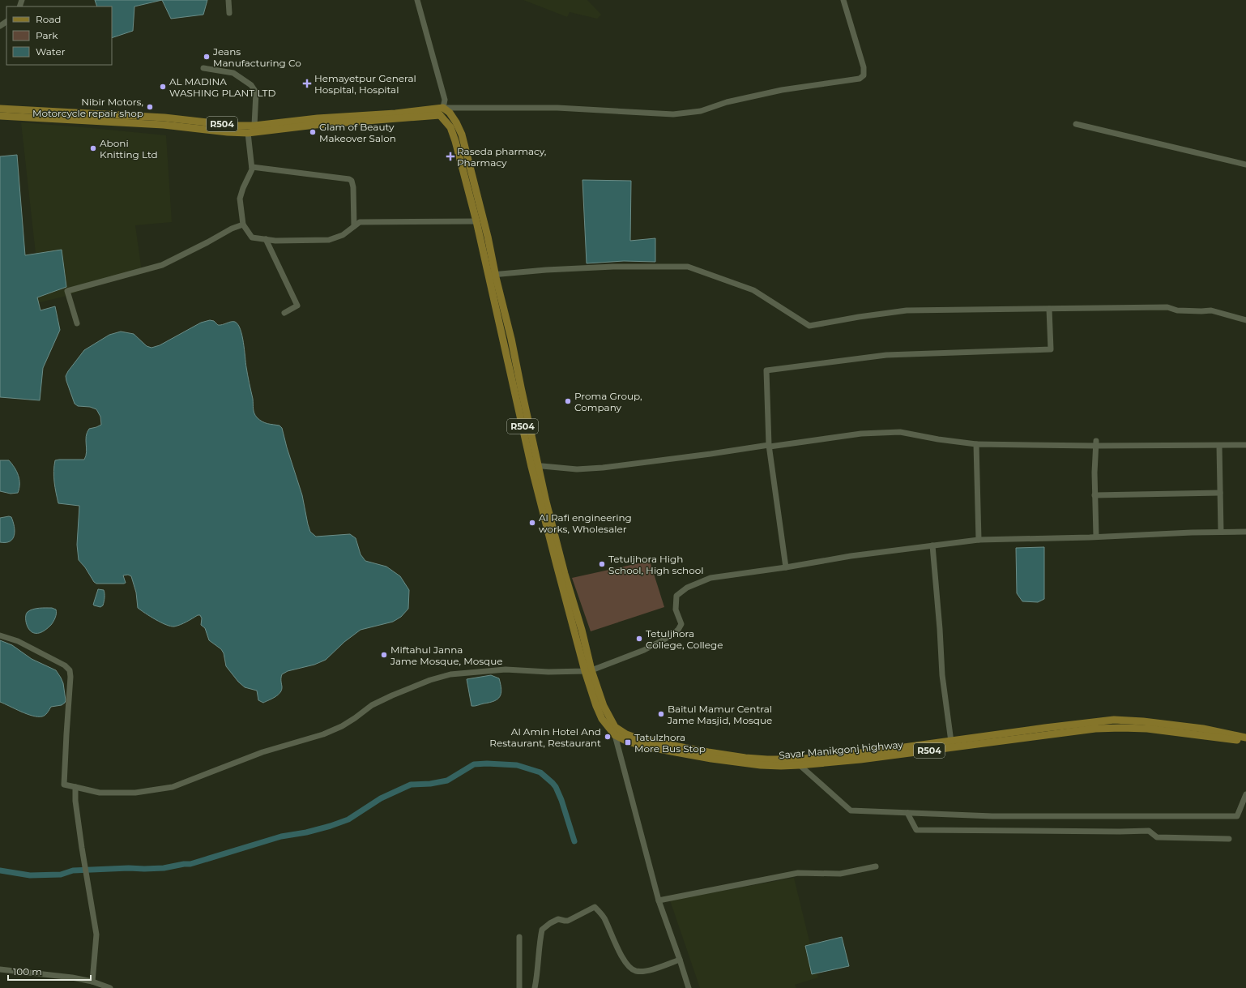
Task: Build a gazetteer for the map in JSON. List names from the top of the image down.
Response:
{
  "streets": {
    "main road": ["R504", "Savar Manikgonj highway"]
  },
  "crossings": [
    ["R504", "Savar Manikgonj highway"]
  ],
  "places": {
    "other": [
      "Jeans Manufacturing Co",
      "AL MADINA WASHING PLANT LTD",
      "Nibir Motors, Motorcycle repair shop",
      "Glam of Beauty Makeover Salon",
      "Aboni Knitting Ltd",
      "Proma Group, Company",
      "Al Rafi engineering works, Wholesaler",
      "Tetuljhora High School, High school",
      "Tetuljhora College, College",
      "Miftahul Janna Jame Mosque, Mosque",
      "Baitul Mamur Central Jame Masjid, Mosque",
      "Al Amin Hotel And Restaurant, Restaurant"
    ],
    "health": ["Hemayetpur General Hospital, Hospital", "Raseda pharmacy, Pharmacy"],
    "transit": ["Tatulzhora More Bus Stop"]
  },
  "legend": ["Road", "Park", "Water"],
  "scale_bar": "100 m"
}
